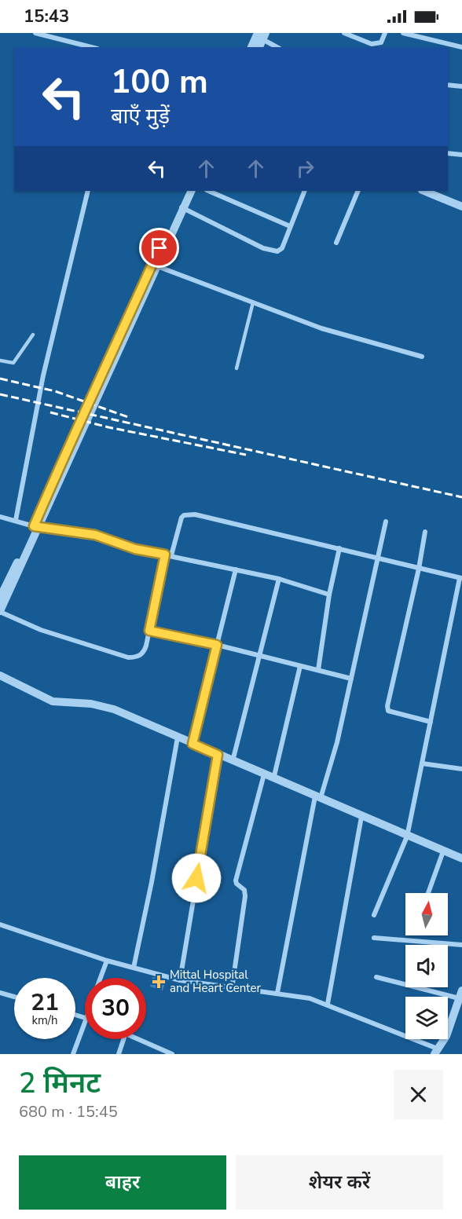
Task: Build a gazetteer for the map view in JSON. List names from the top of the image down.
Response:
{
  "places": {
    "health": ["Mittal Hospital and Heart Center"]
  },
  "north": "top",
  "page": {
    "status": "15:43",
    "turn": ["100 m", "बाएँ मुड़ें"],
    "speed": "21 km/h",
    "limit": "30",
    "heading": ["2 मिनट", "680 m · 15:45"],
    "buttons": ["बाहर", "शेयर करें"]
  }
}
